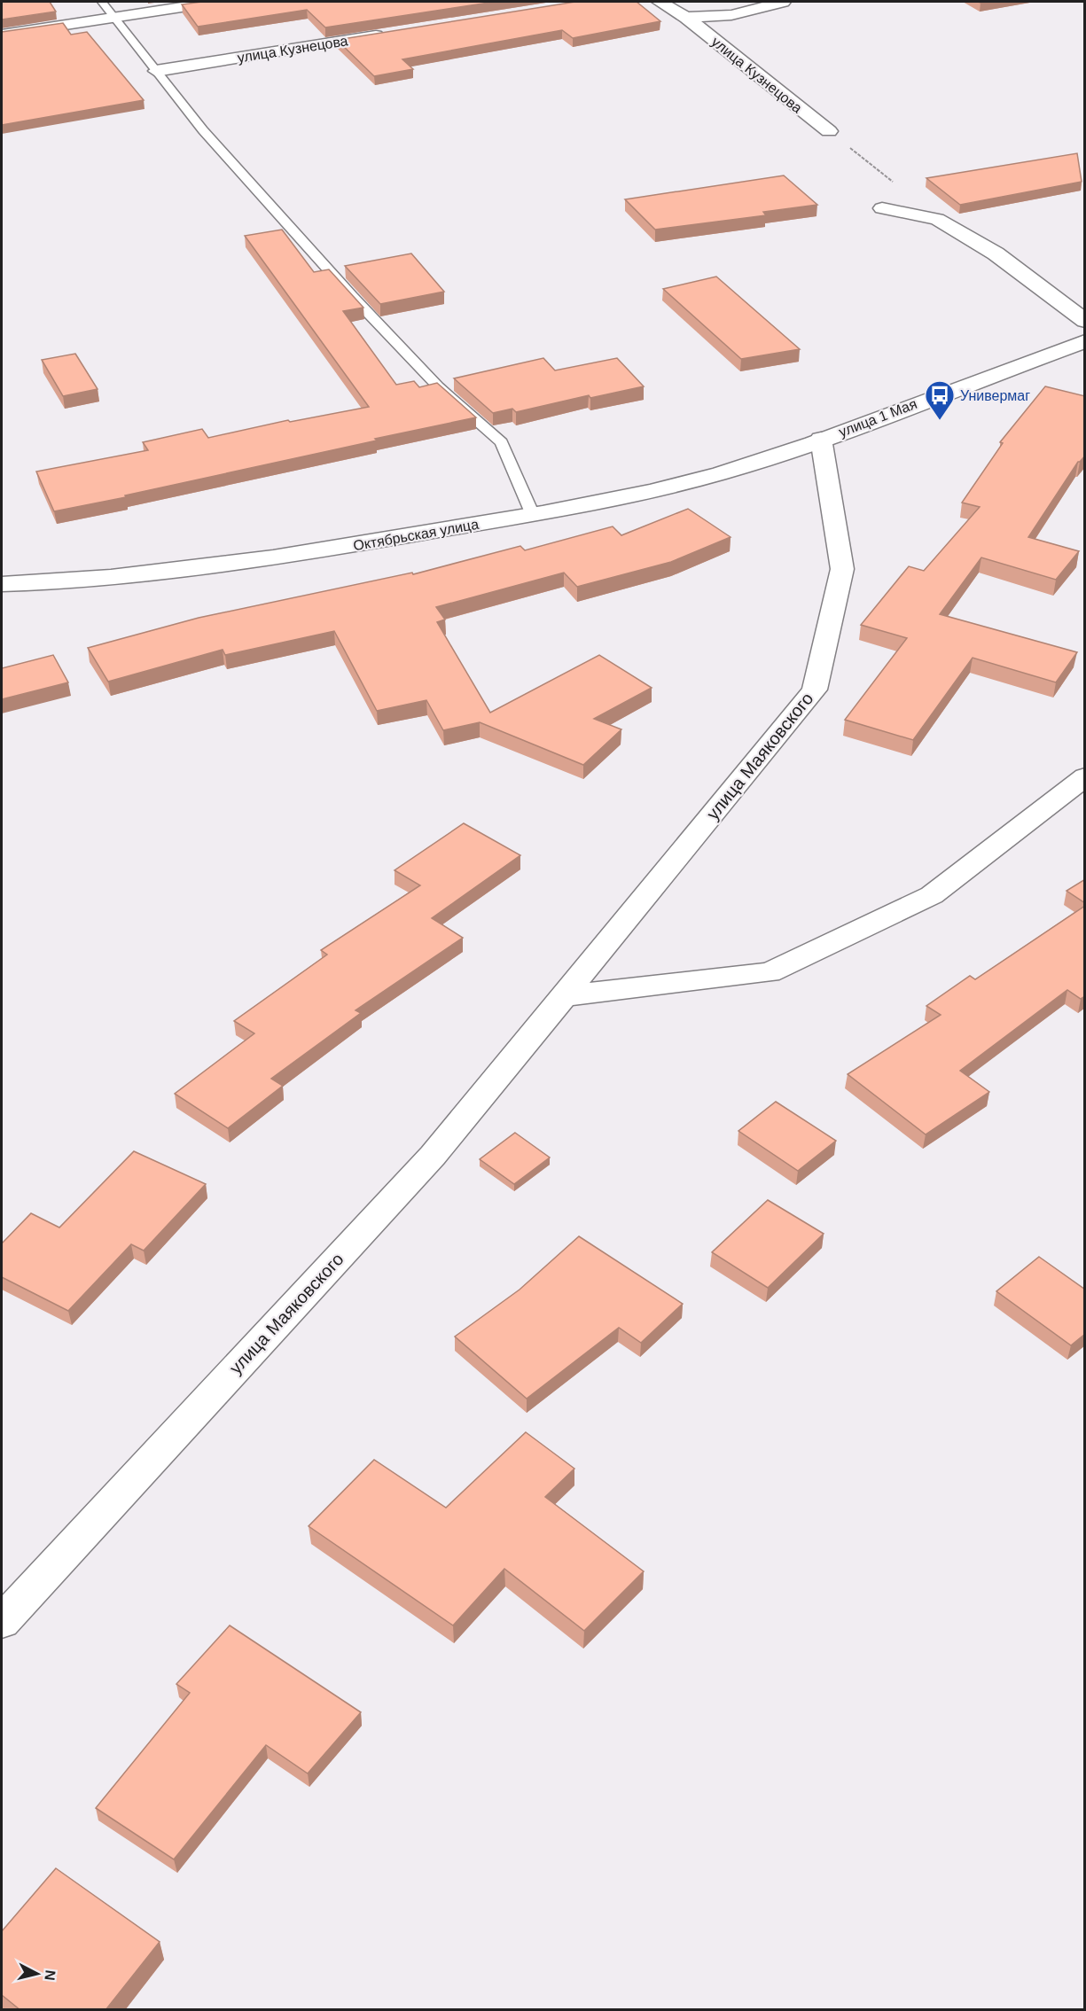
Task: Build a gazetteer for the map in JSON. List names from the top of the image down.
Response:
{
  "streets": {
    "street": [
      "улица Кузнецова",
      "улица 1 Мая",
      "Октябрьская улица",
      "улица Маяковского"
    ]
  },
  "crossings": [
    ["улица 1 Мая", "Октябрьская улица"],
    ["улица 1 Мая", "улица Маяковского"],
    ["Октябрьская улица", "улица Маяковского"]
  ],
  "places": {
    "bus stop": ["Универмаг"]
  },
  "north": "right"
}
